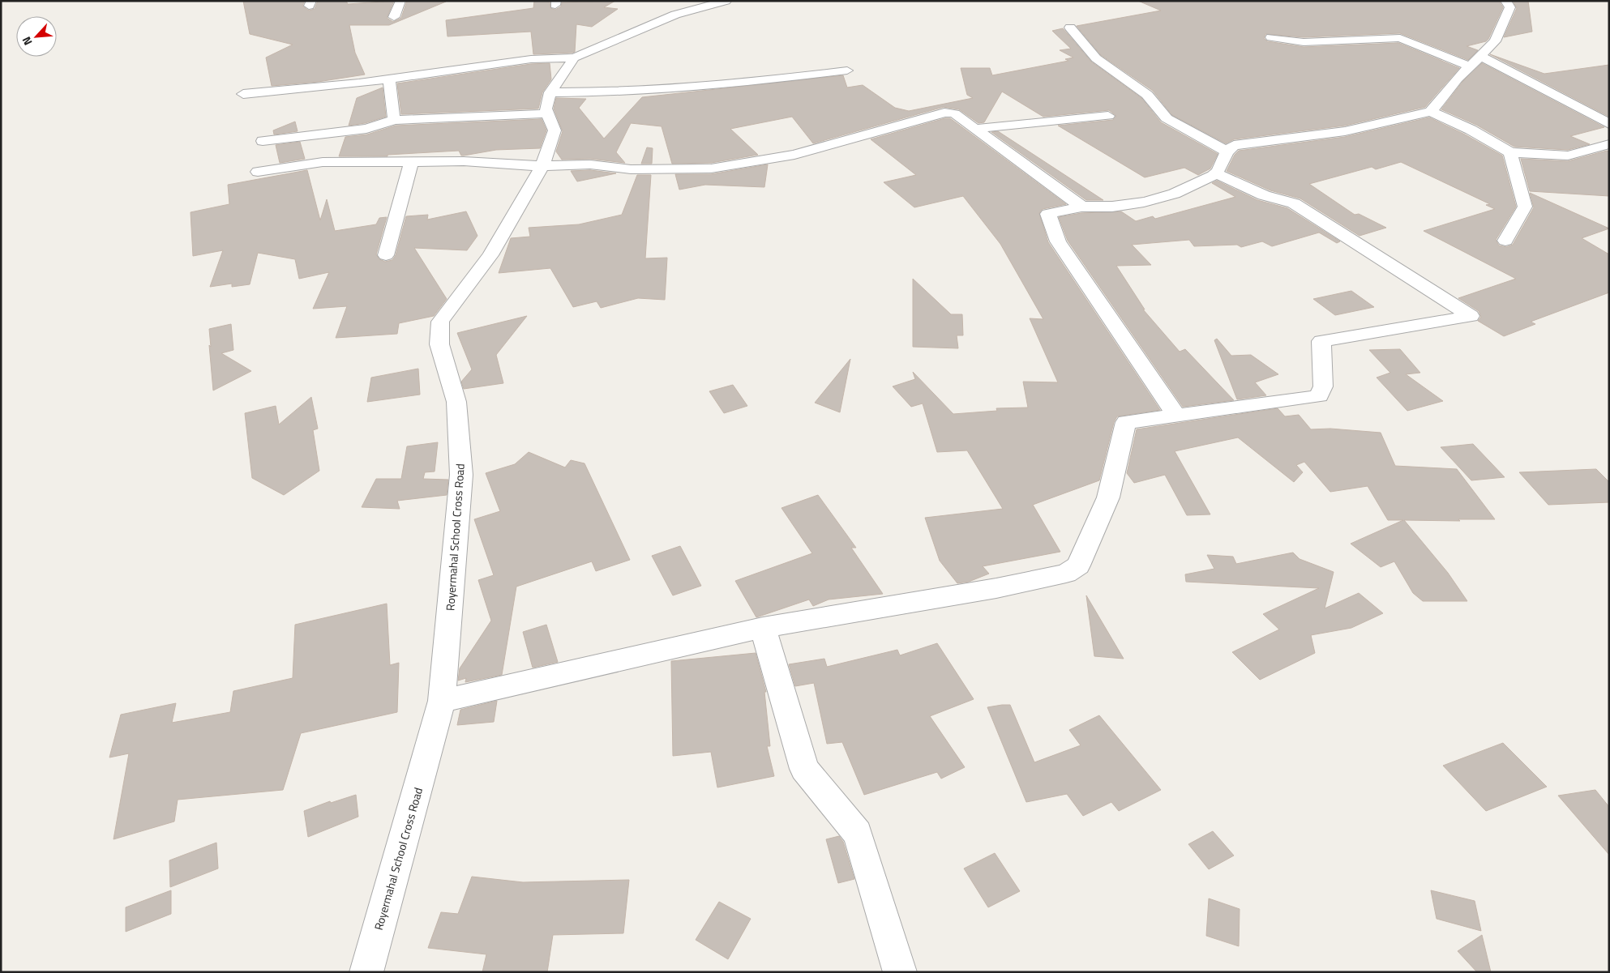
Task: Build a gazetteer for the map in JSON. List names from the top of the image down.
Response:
{
  "streets": {
    "street": ["Royermahal School Cross Road"]
  },
  "north": "bottom left"
}
